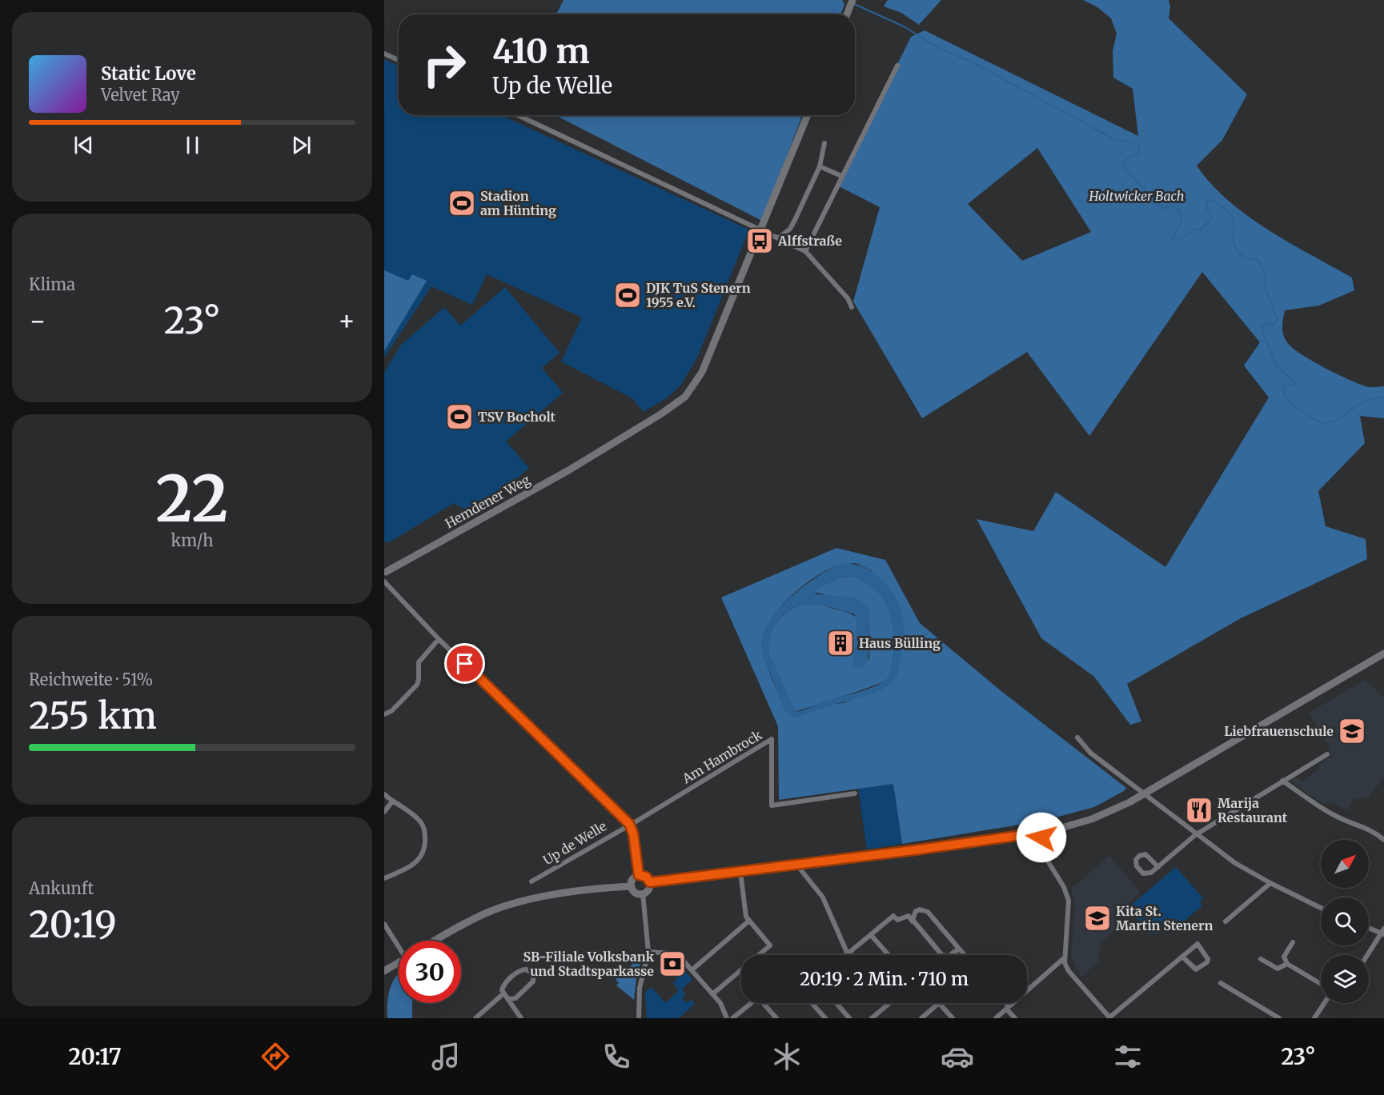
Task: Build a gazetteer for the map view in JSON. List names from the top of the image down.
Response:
{
  "streets": {
    "main road": ["Hemdener Weg"],
    "street": ["Am Hambrock", "Up de Welle"]
  },
  "crossings": [
    ["Hemdener Weg", "Up de Welle"],
    ["Am Hambrock", "Up de Welle"]
  ],
  "parks": ["Holtwicker Bach"],
  "places": {
    "sports": ["Stadion am Hünting", "DJK TuS Stenern 1955 e.V.", "TSV Bocholt"],
    "bus stop": ["Alffstraße"],
    "building": ["Haus Bülling"],
    "school or university": ["Liebfrauenschule", "Kita St. Martin Stenern"],
    "restaurant": ["Marija Restaurant"],
    "bank": ["SB-Filiale Volksbank und Stadtsparkasse"]
  },
  "north": "top right",
  "page": {
    "turn": ["410 m", "Up de Welle"],
    "song": ["Static Love", "Velvet Ray"],
    "tile": [
      "Klima",
      ["22", "km/h"],
      ["Reichweite · 51%", "255 km"],
      ["Ankunft", "20:19"]
    ],
    "heat": ["−", "23°", "+"],
    "limit": "30",
    "trip": "20:19 · 2 Min. · 710 m",
    "tabs": ["20:17", "23°"]
  }
}
